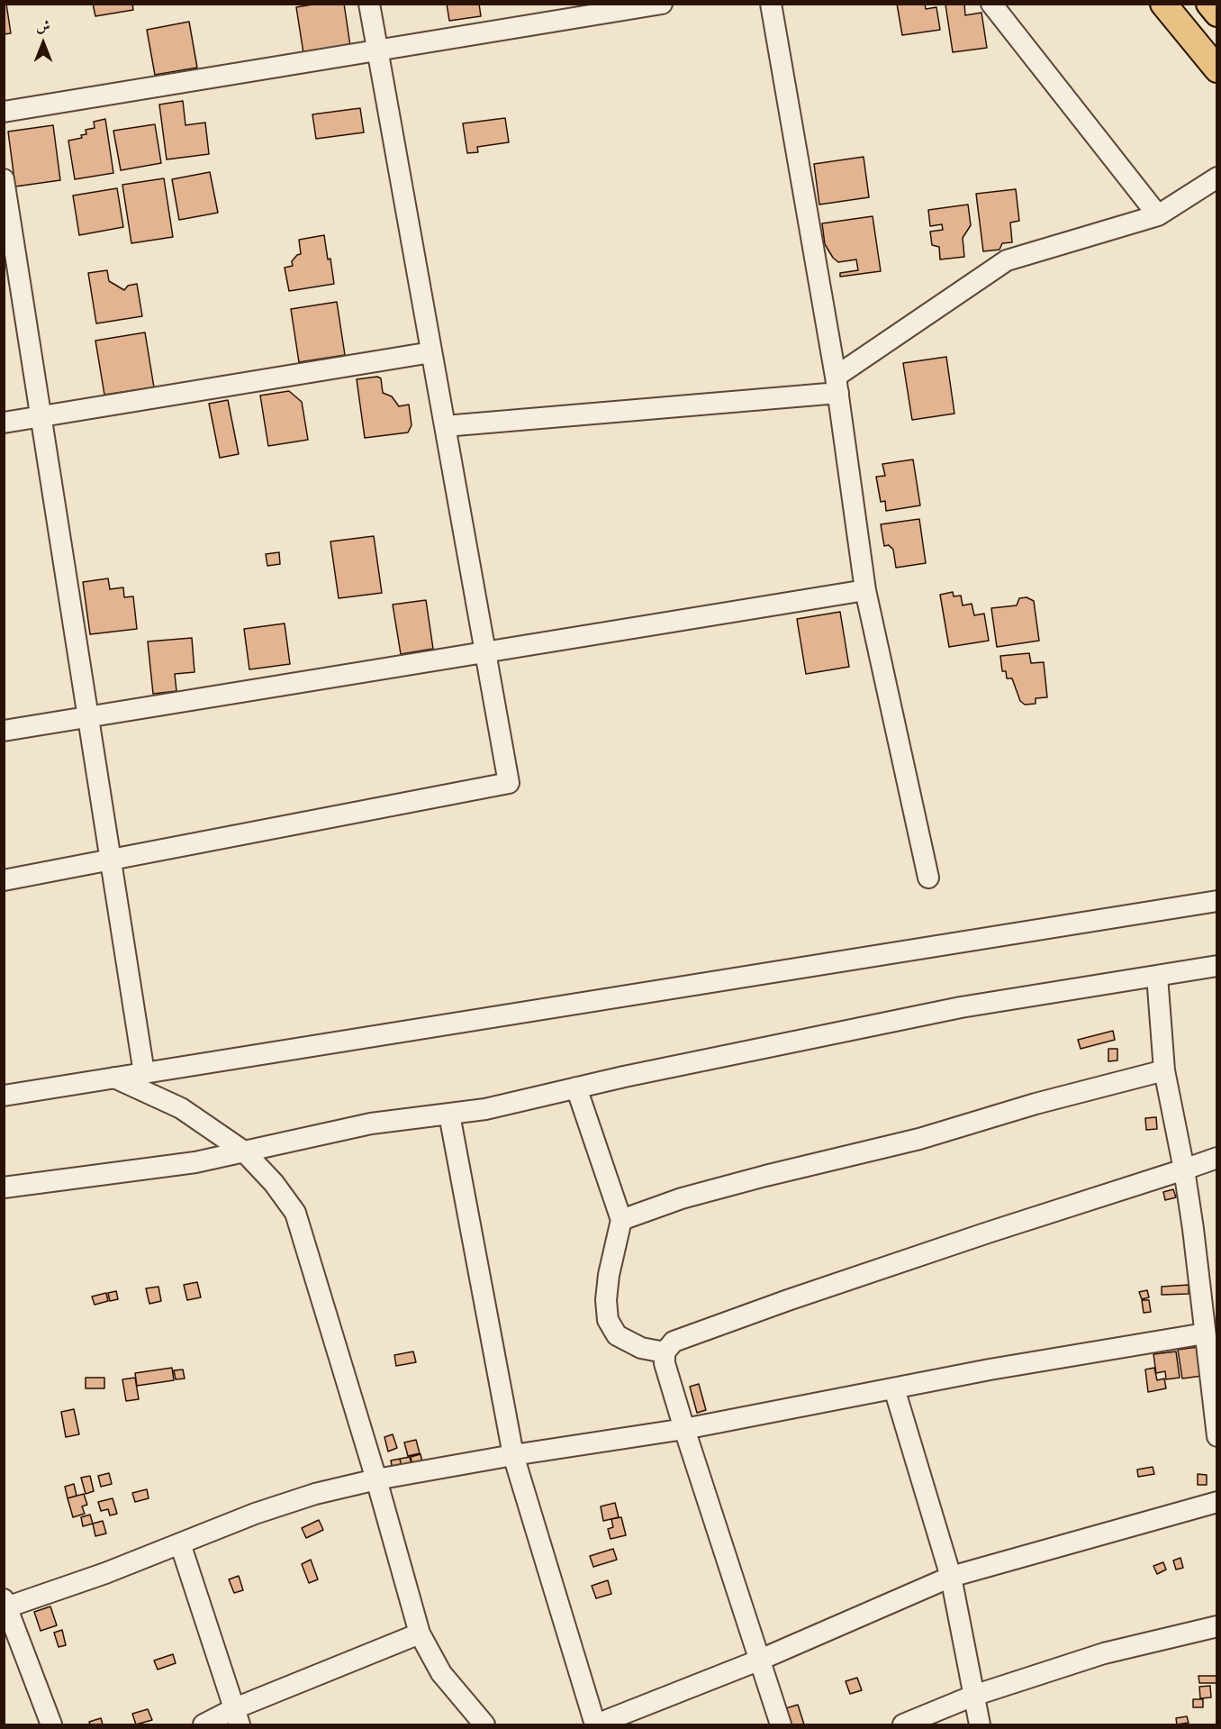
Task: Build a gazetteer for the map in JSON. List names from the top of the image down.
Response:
{
  "north": "top"
}
